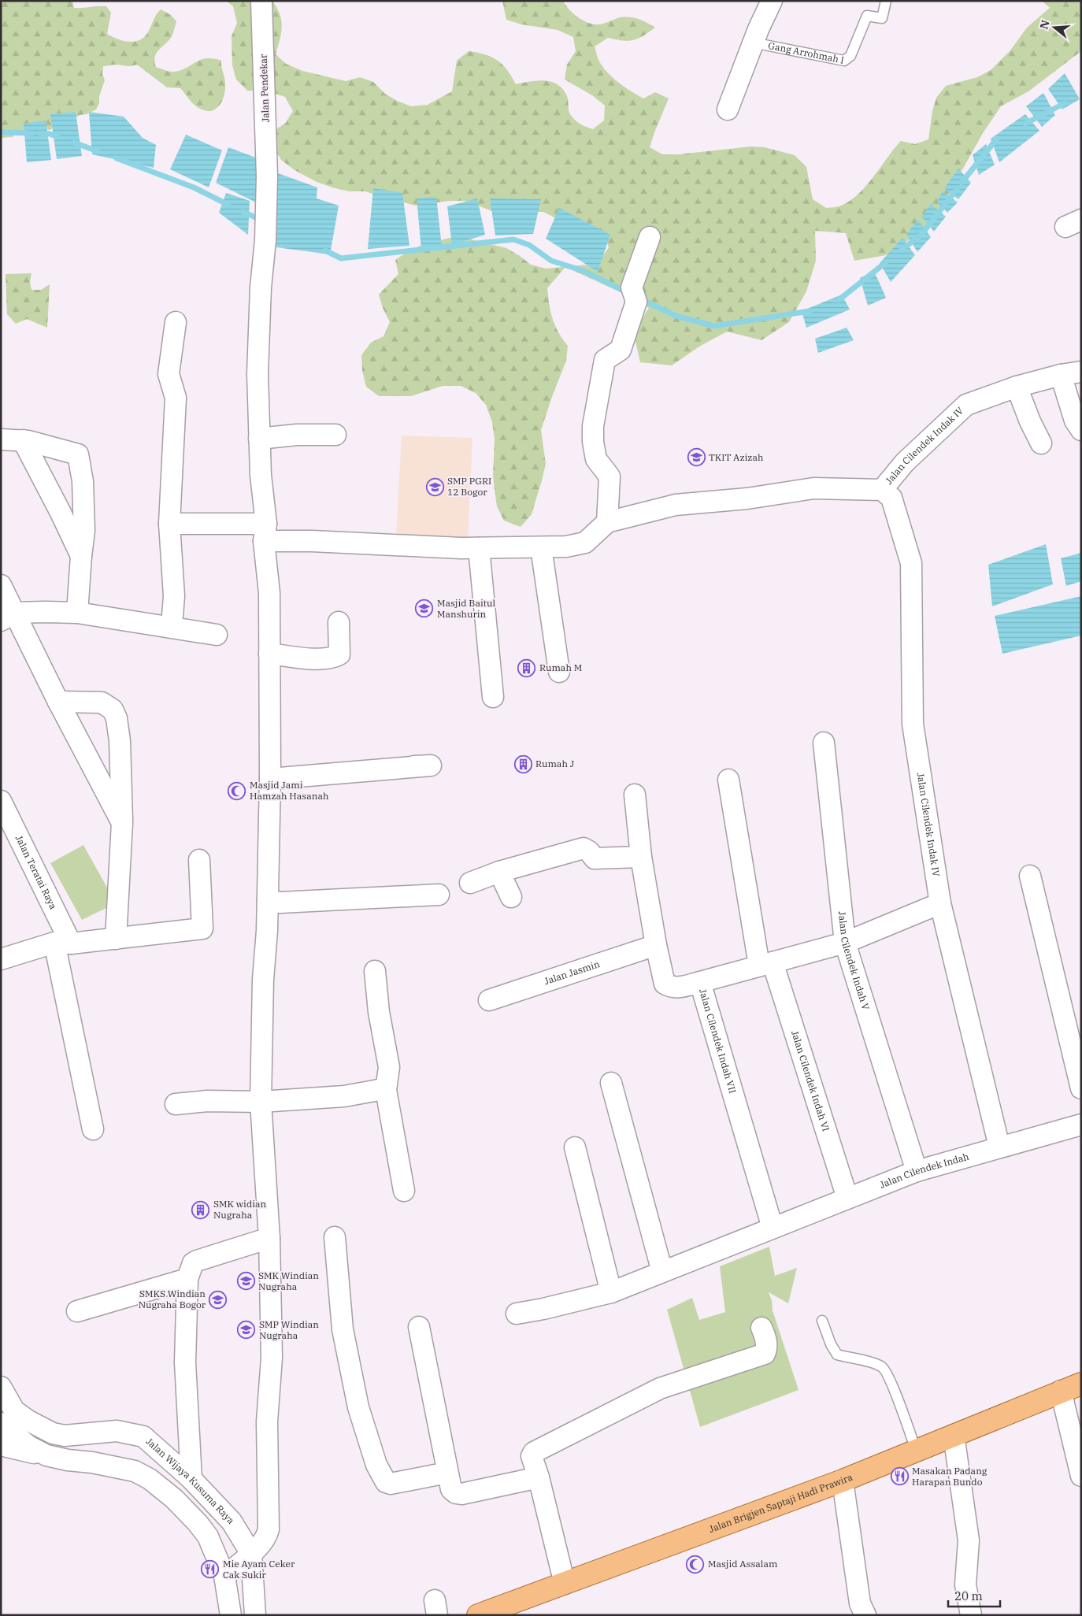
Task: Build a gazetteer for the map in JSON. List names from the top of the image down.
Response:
{
  "streets": {
    "main road": ["Jalan Brigjen Saptaji Hadi Prawira"],
    "street": [
      "Jalan Pendekar",
      "Jalan Cilendek Indak IV",
      "Jalan Teratai Raya",
      "Jalan Cilendek Indah V",
      "Jalan Jasmin",
      "Jalan Cilendek Indah VII",
      "Jalan Cilendek Indah VI",
      "Jalan Cilendek Indah",
      "Jalan Wijaya Kusuma Raya"
    ],
    "lane": ["Gang Arrohmah I"]
  },
  "crossings": [
    ["Jalan Pendekar", "Jalan Wijaya Kusuma Raya"],
    ["Jalan Cilendek Indak IV", "Jalan Cilendek Indah"],
    ["Jalan Cilendek Indah V", "Jalan Cilendek Indah"],
    ["Jalan Jasmin", "Jalan Cilendek Indah VII"],
    ["Jalan Cilendek Indah VII", "Jalan Cilendek Indah"],
    ["Jalan Cilendek Indah VI", "Jalan Cilendek Indah"]
  ],
  "places": {
    "school or university": [
      "TKIT Azizah",
      "SMP PGRI 12 Bogor",
      "Masjid Baitul Manshurin",
      "SMK Windian Nugraha",
      "SMKS Windian Nugraha Bogor",
      "SMP Windian Nugraha"
    ],
    "building": ["Rumah M", "Rumah J", "SMK widian Nugraha"],
    "mosque": ["Masjid Jami Hamzah Hasanah", "Masjid Assalam"],
    "restaurant": ["Masakan Padang Harapan Bundo", "Mie Ayam Ceker Cak Sukir"]
  },
  "scale_bar": "20 m",
  "north": "left"
}
